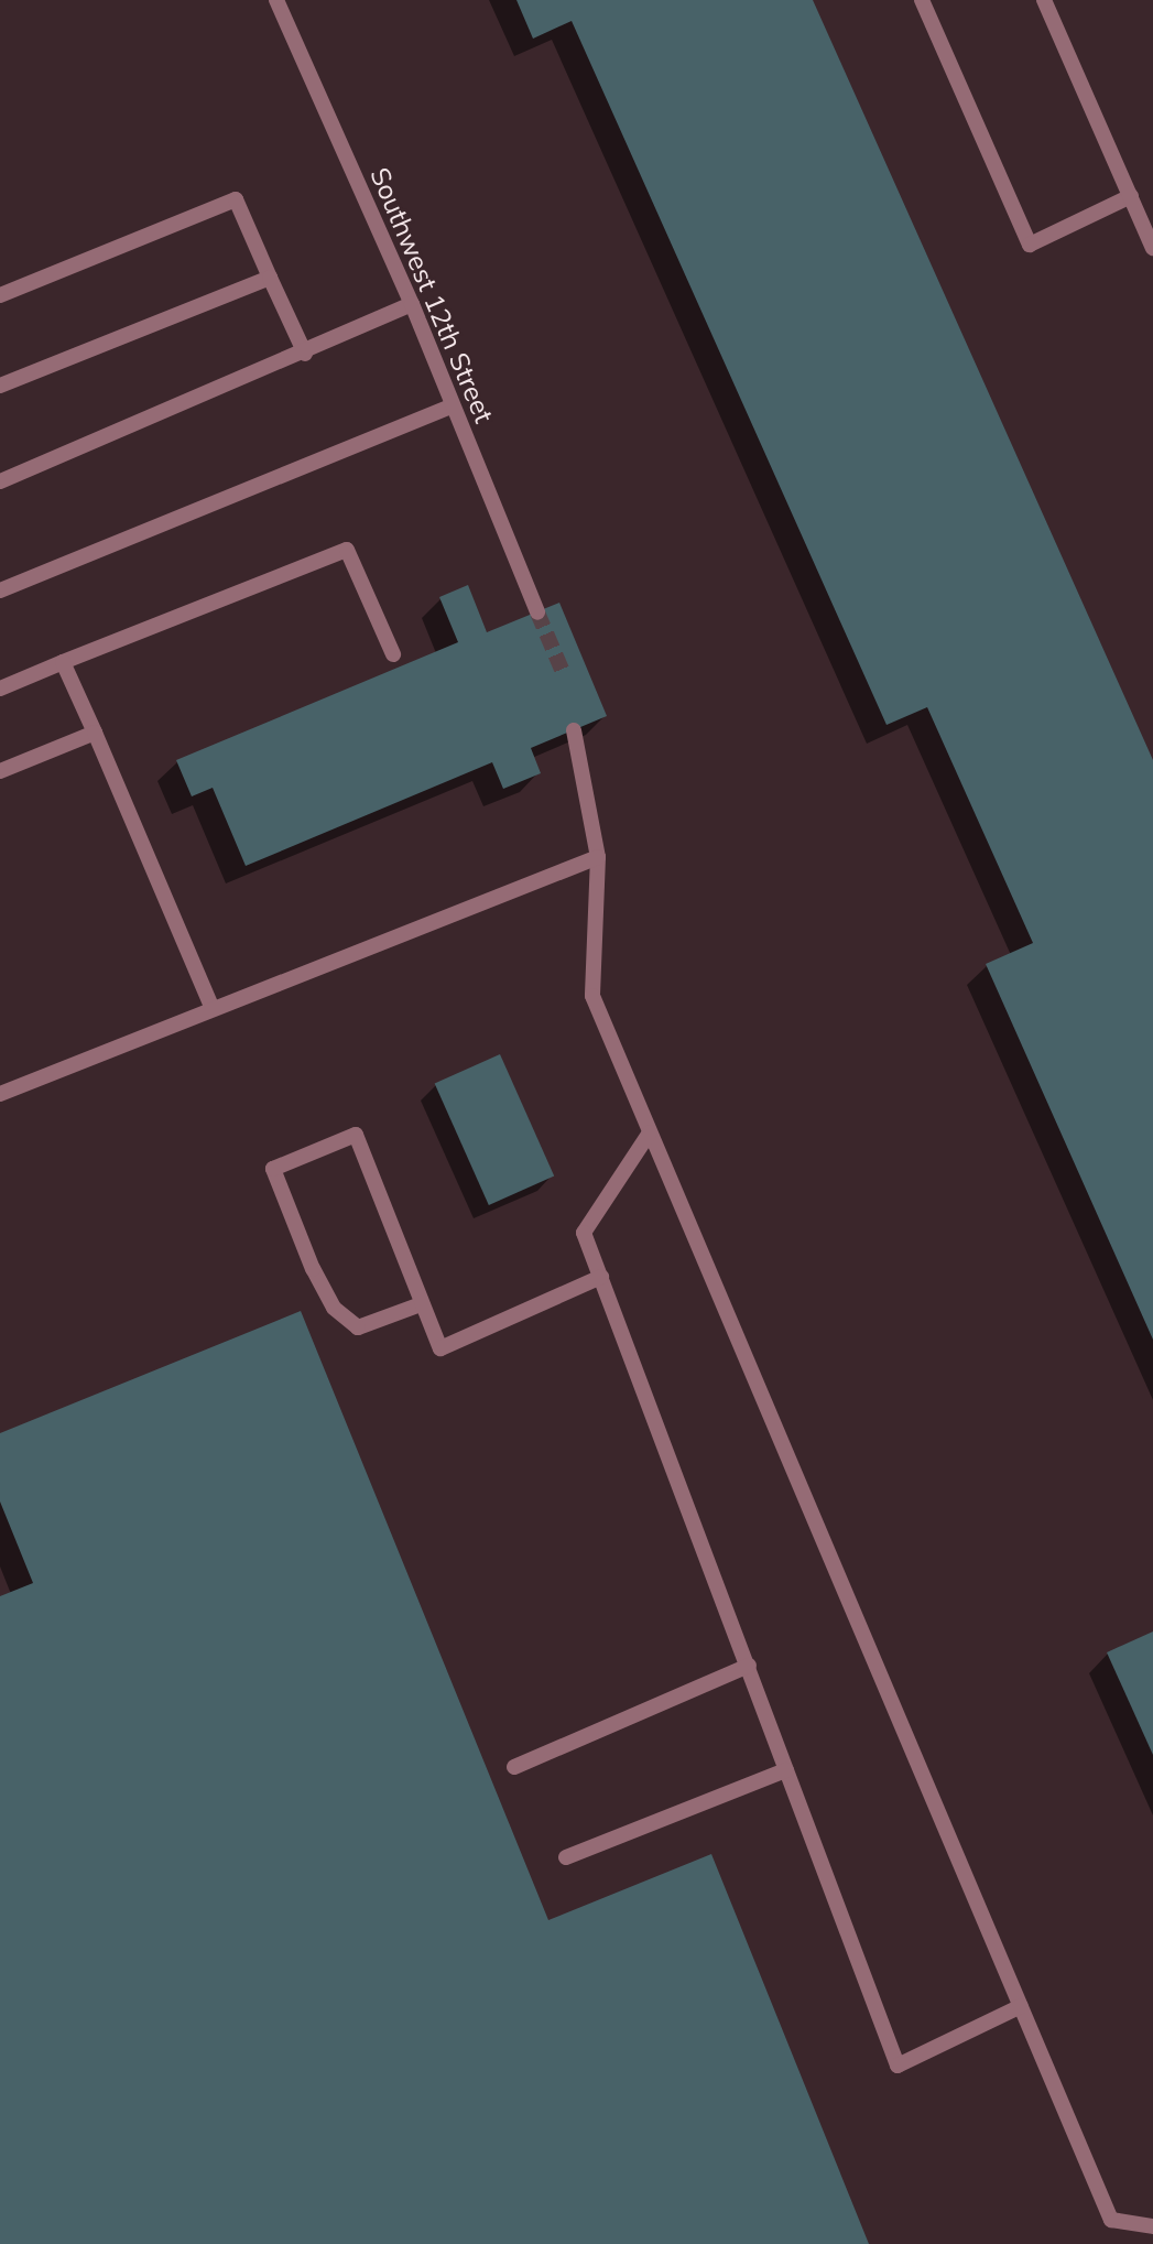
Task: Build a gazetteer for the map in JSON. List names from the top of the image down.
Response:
{
  "streets": {
    "street": ["Southwest 12th Street"]
  }
}
